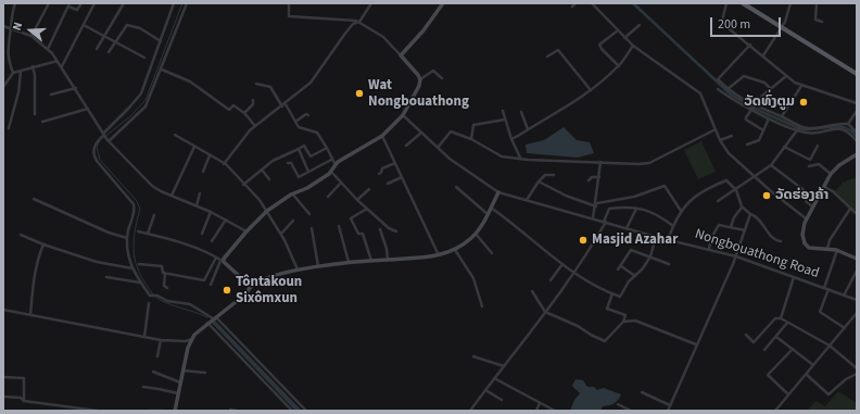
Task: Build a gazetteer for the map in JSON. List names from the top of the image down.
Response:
{
  "streets": {
    "street": ["Nongbouathong Road"]
  },
  "places": [
    "Wat Nongbouathong",
    "ວັດທົ່ງຕູມ",
    "ວັດຮ່ອງຄ້າ",
    "Masjid Azahar",
    "Tôntakoun Sixômxun"
  ],
  "scale_bar": "200 m",
  "north": "left"
}
